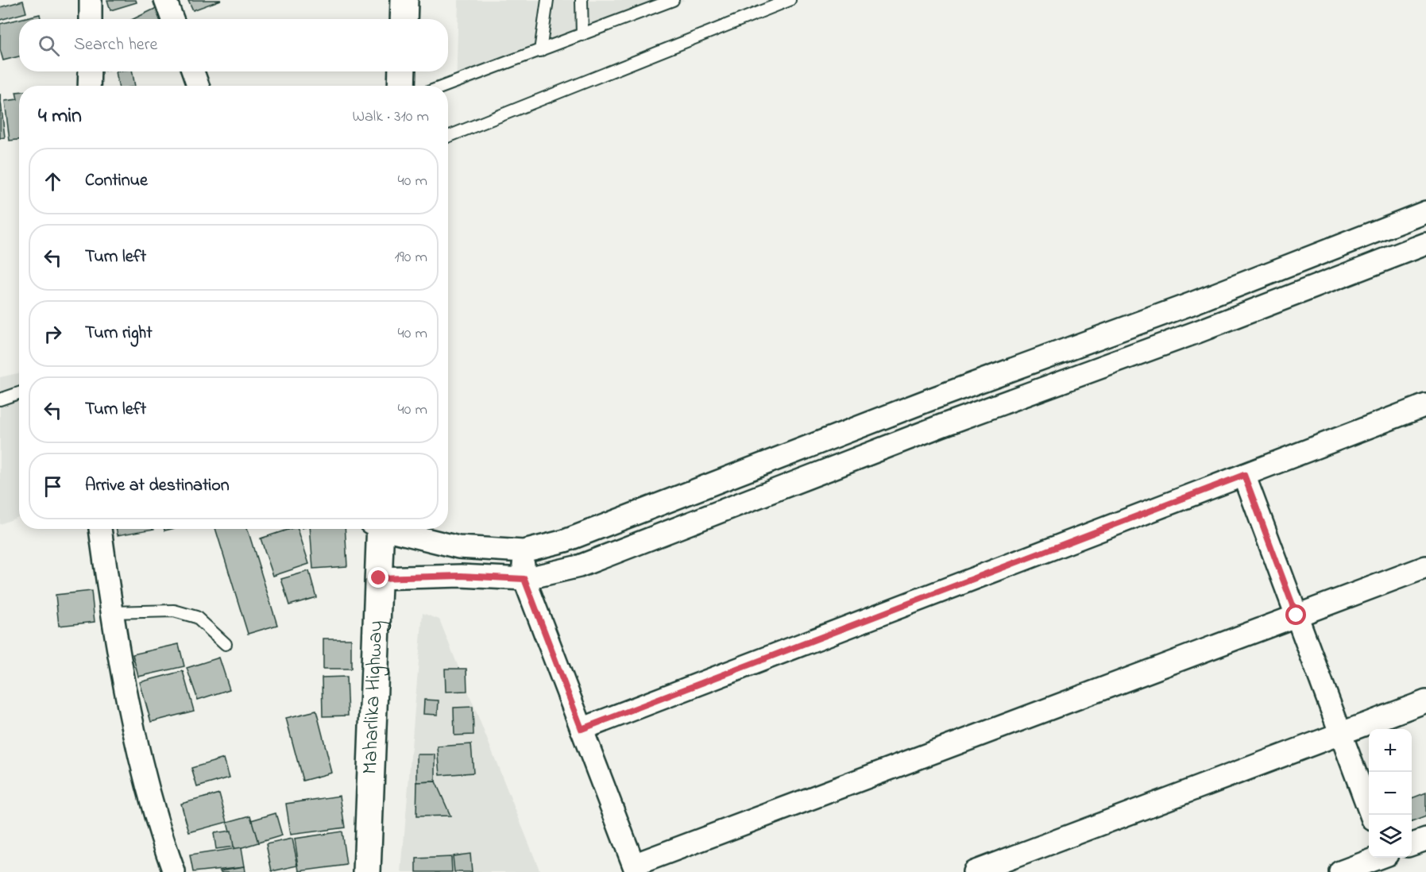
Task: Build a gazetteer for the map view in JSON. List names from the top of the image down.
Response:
{
  "streets": {
    "highway": ["Maharlika Highway"]
  },
  "page": {
    "search": "Search here",
    "heading": ["4 min", "Walk · 310 m"],
    "list": [
      ["Continue", "40 m"],
      ["Turn left", "190 m"],
      ["Turn right", "40 m"],
      ["Turn left", "40 m"],
      "Arrive at destination"
    ],
    "map_buttons": ["+", "−"]
  }
}
